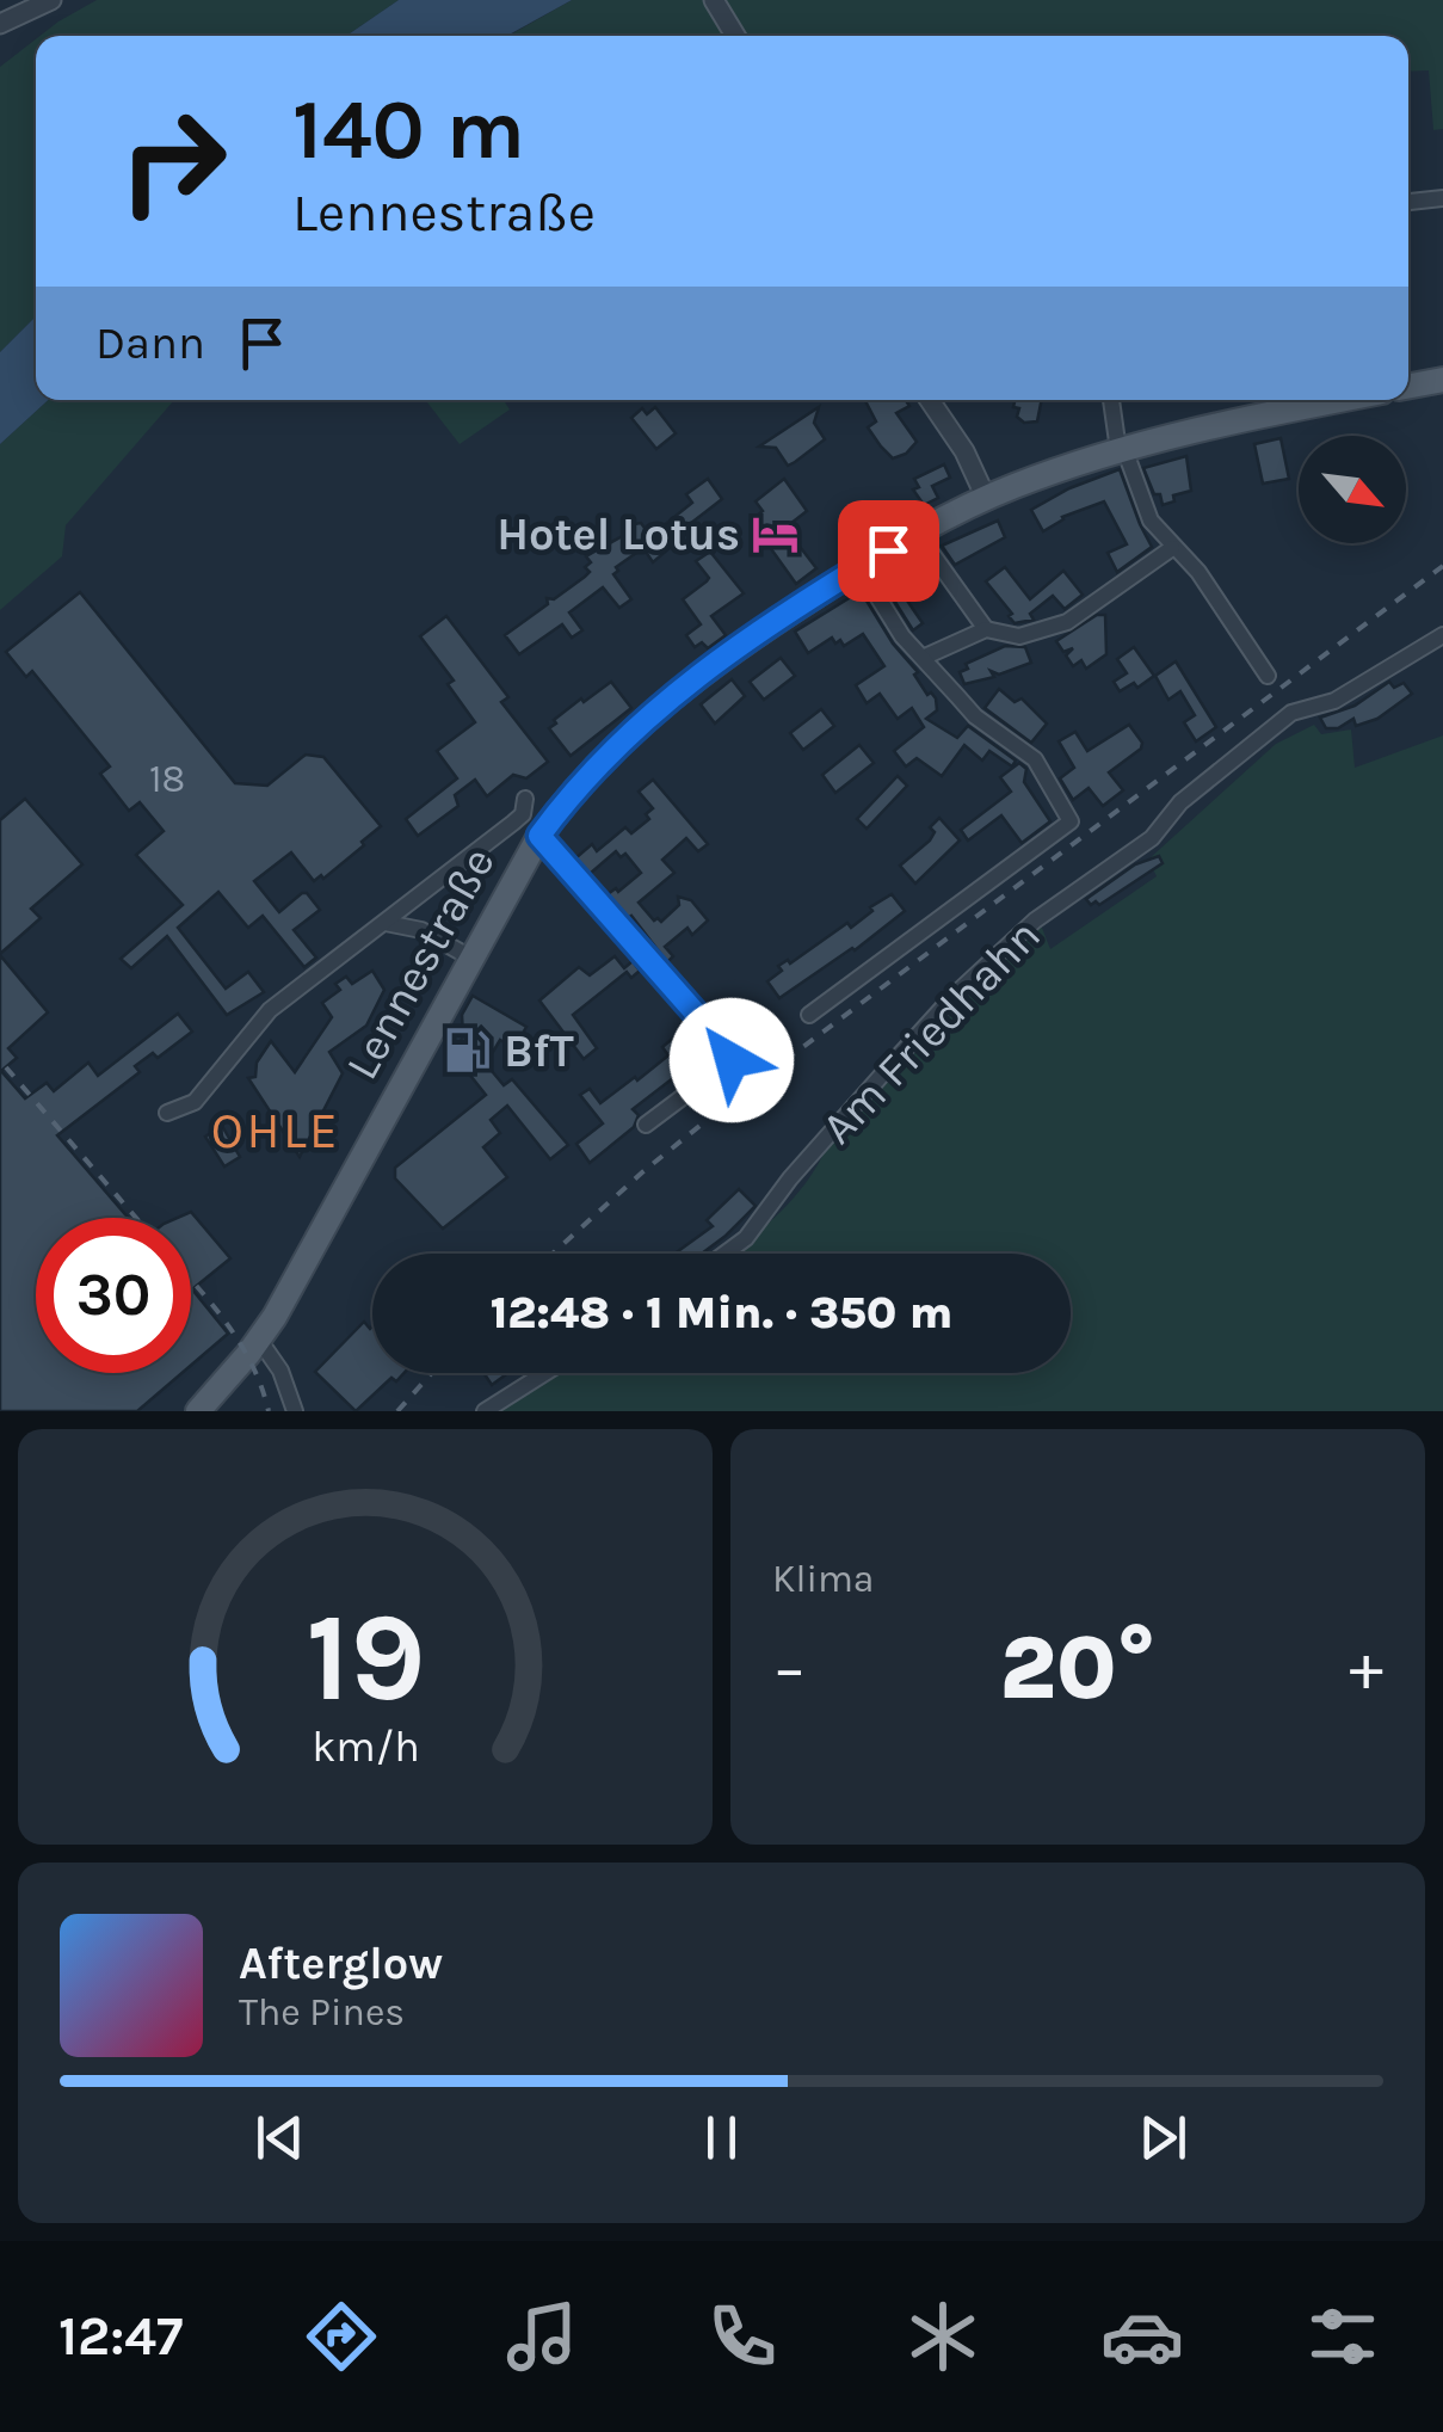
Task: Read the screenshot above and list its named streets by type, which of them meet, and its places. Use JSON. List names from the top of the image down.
{
  "streets": {
    "main road": ["Lennestraße"],
    "street": ["Am Friedhahn"]
  },
  "districts": ["OHLE"],
  "places": {
    "hotel": ["Hotel Lotus"],
    "fuel station": ["BfT"]
  },
  "house_numbers": ["18"],
  "north": "bottom right",
  "page": {
    "turn": ["140 m", "Lennestraße"],
    "then": "Dann",
    "limit": "30",
    "trip": "12:48 · 1 Min. · 350 m",
    "tile": "Klima",
    "heat": ["−", "20°", "+"],
    "song": ["Afterglow", "The Pines"],
    "tabs": "12:47",
    "gauge": ["19", "km/h"]
  }
}
